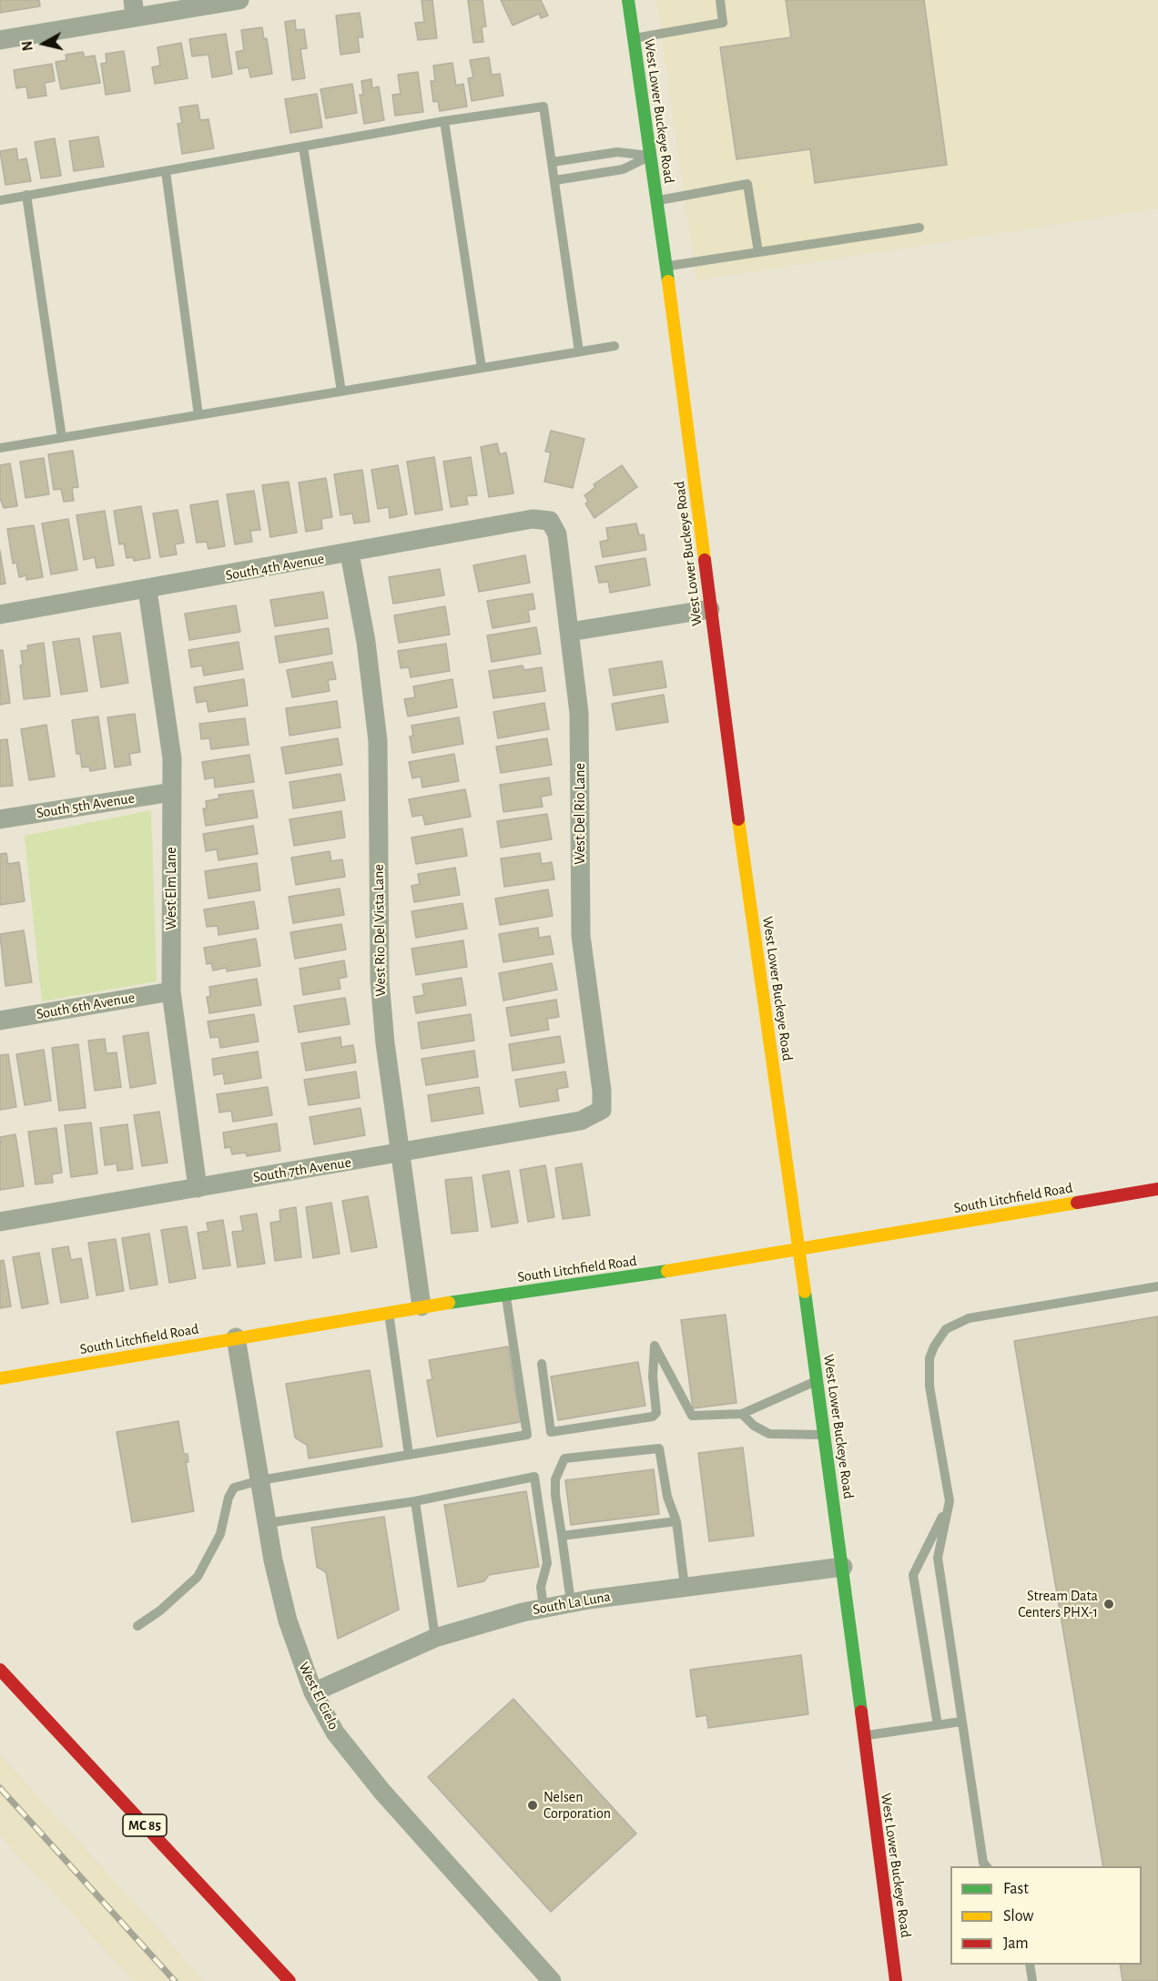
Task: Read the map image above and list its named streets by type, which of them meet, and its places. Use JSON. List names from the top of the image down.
{
  "streets": {
    "main road": ["West Lower Buckeye Road", "South Litchfield Road", "MC 85"],
    "street": [
      "South 4th Avenue",
      "South 5th Avenue",
      "West Del Rio Lane",
      "West Elm Lane",
      "West Rio Del Vista Lane",
      "South 6th Avenue",
      "South 7th Avenue",
      "South La Luna",
      "West El Cielo"
    ]
  },
  "crossings": [
    ["West Lower Buckeye Road", "South Litchfield Road"],
    ["West Lower Buckeye Road", "South La Luna"],
    ["South 4th Avenue", "West Del Rio Lane"],
    ["South 4th Avenue", "West Elm Lane"],
    ["South 4th Avenue", "West Rio Del Vista Lane"],
    ["South 5th Avenue", "West Elm Lane"],
    ["West Del Rio Lane", "South 7th Avenue"],
    ["West Elm Lane", "South 6th Avenue"],
    ["West Elm Lane", "South 7th Avenue"],
    ["West Rio Del Vista Lane", "South 7th Avenue"],
    ["West Rio Del Vista Lane", "South Litchfield Road"],
    ["South Litchfield Road", "West El Cielo"],
    ["South La Luna", "West El Cielo"]
  ],
  "places": ["Stream Data Centers PHX-1", "Nelsen Corporation"],
  "legend": ["Fast", "Slow", "Jam"],
  "north": "left"
}
